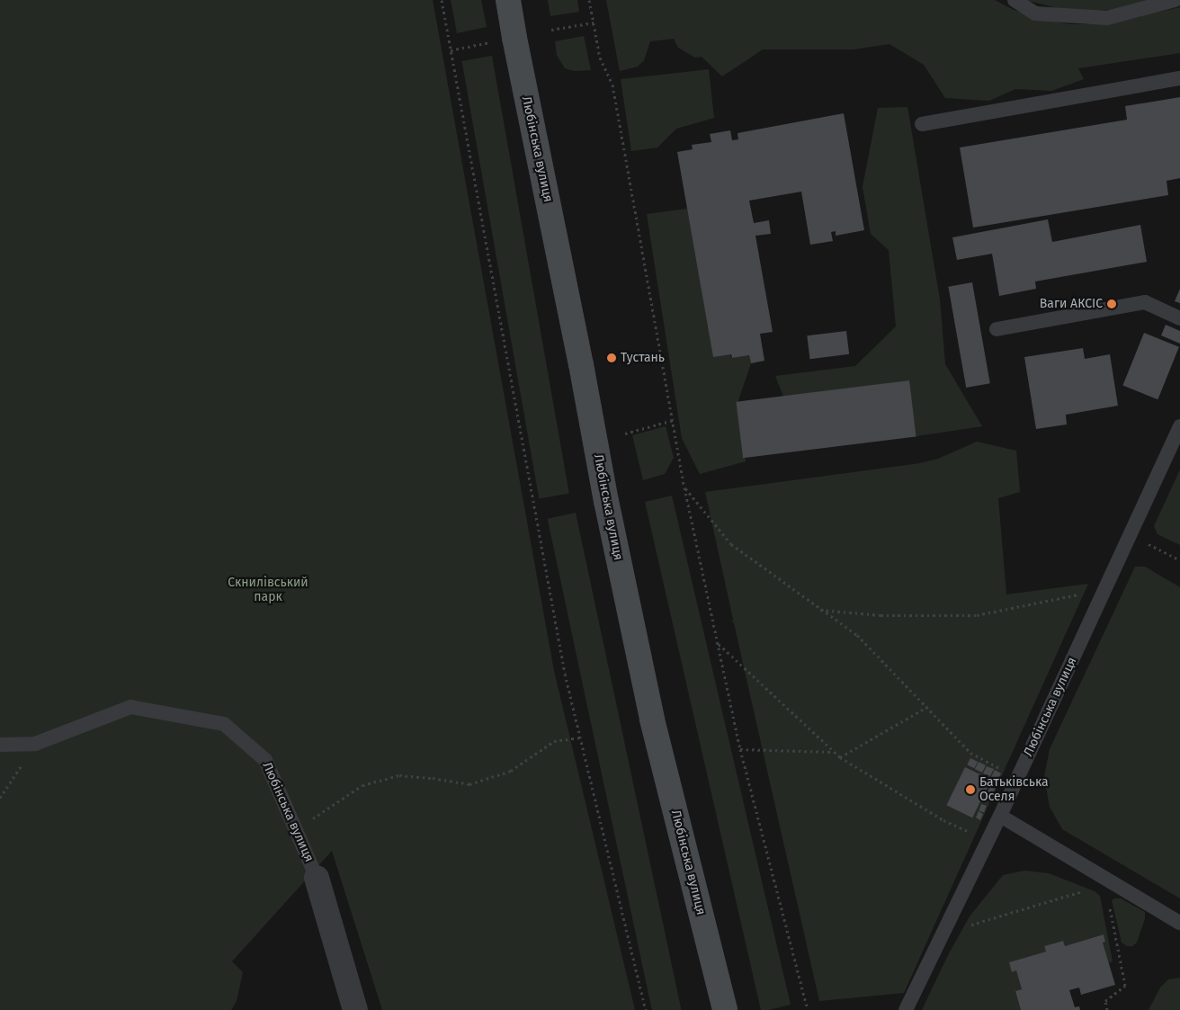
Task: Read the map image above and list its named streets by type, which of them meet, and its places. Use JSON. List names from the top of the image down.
{
  "streets": {
    "main road": ["Любінська вулиця"]
  },
  "parks": ["Скнилівський парк"],
  "places": ["Ваги АКСІС", "Тустань", "Батьківська Оселя"]
}
